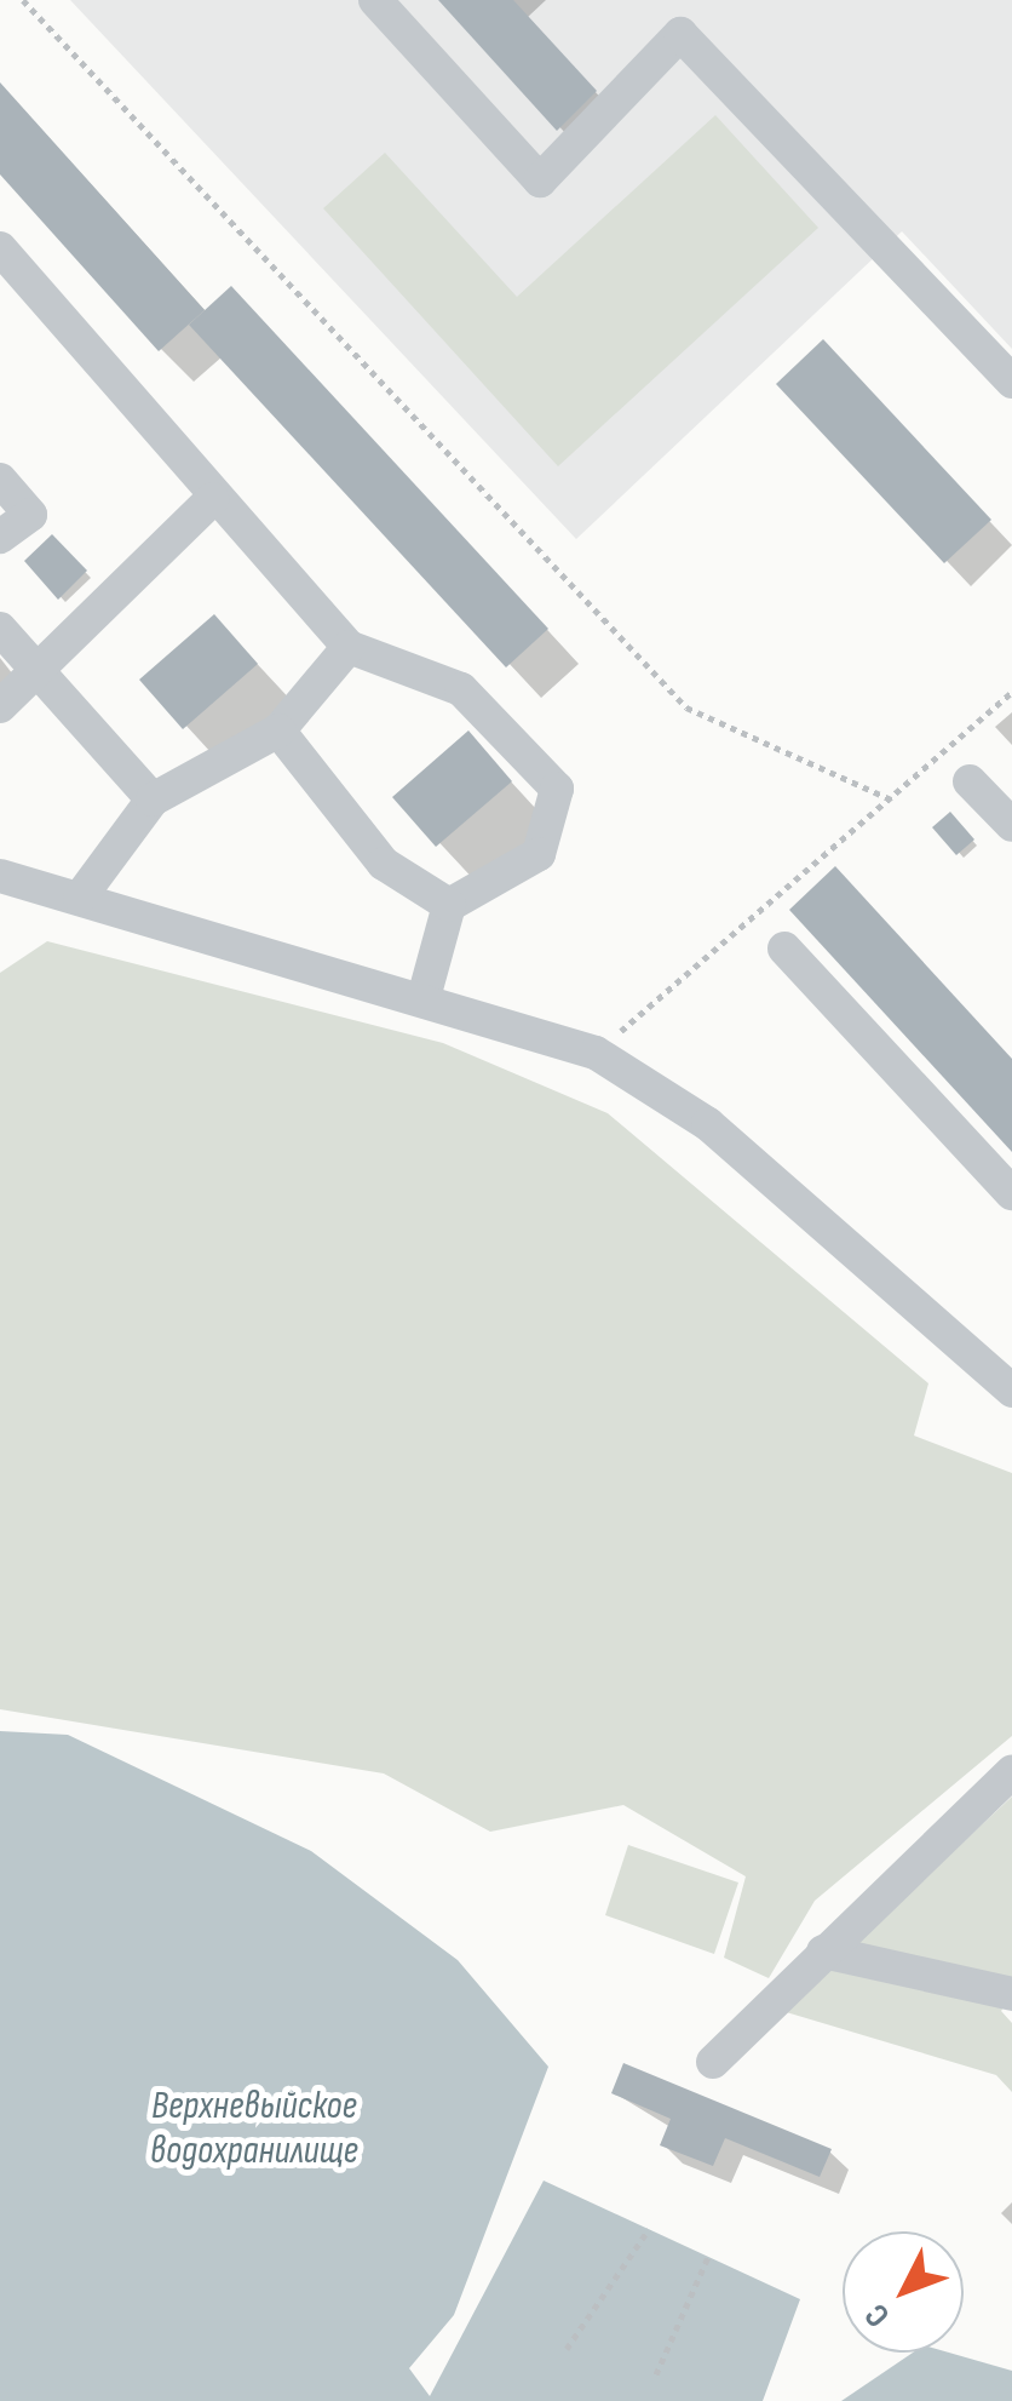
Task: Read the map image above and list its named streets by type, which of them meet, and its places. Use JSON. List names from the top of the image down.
{
  "water": ["Верхневыйское водохранилище"],
  "north": "bottom left"
}
